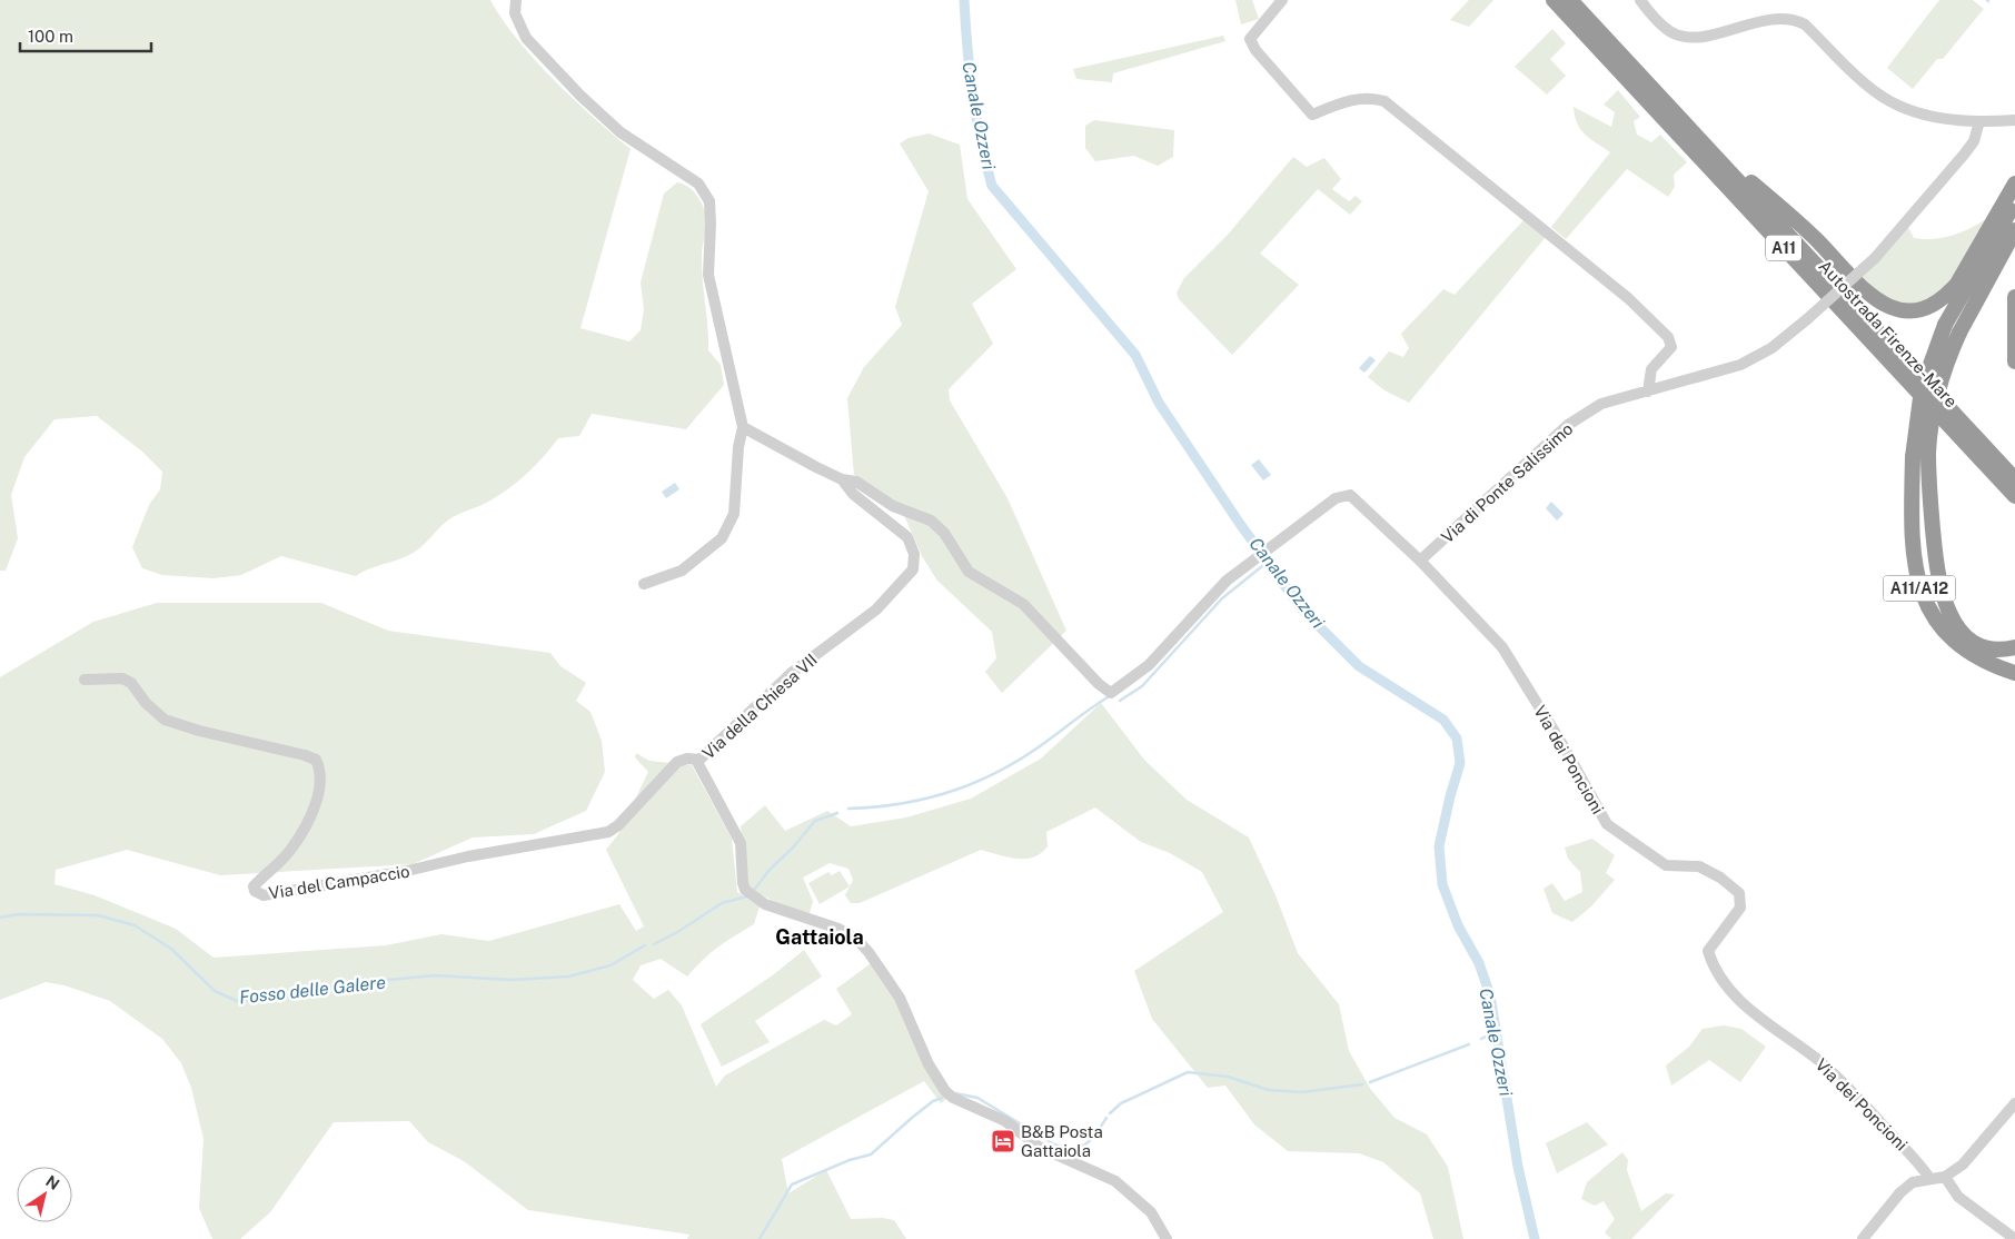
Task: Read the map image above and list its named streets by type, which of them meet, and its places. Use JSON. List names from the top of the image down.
{
  "streets": {
    "highway": ["A11", "Autostrada Firenze-Mare", "A11/A12"],
    "street": [
      "Via di Ponte Salissimo",
      "Via della Chiesa VII",
      "Via dei Poncioni",
      "Via del Campaccio"
    ]
  },
  "crossings": [
    ["Via di Ponte Salissimo", "Via dei Poncioni"],
    ["Via della Chiesa VII", "Via del Campaccio"]
  ],
  "districts": ["Gattaiola"],
  "water": ["Canale Ozzeri", "Fosso delle Galere"],
  "places": {
    "hotel": ["B&B Posta Gattaiola"]
  },
  "scale_bar": "100 m",
  "north": "top right"
}
